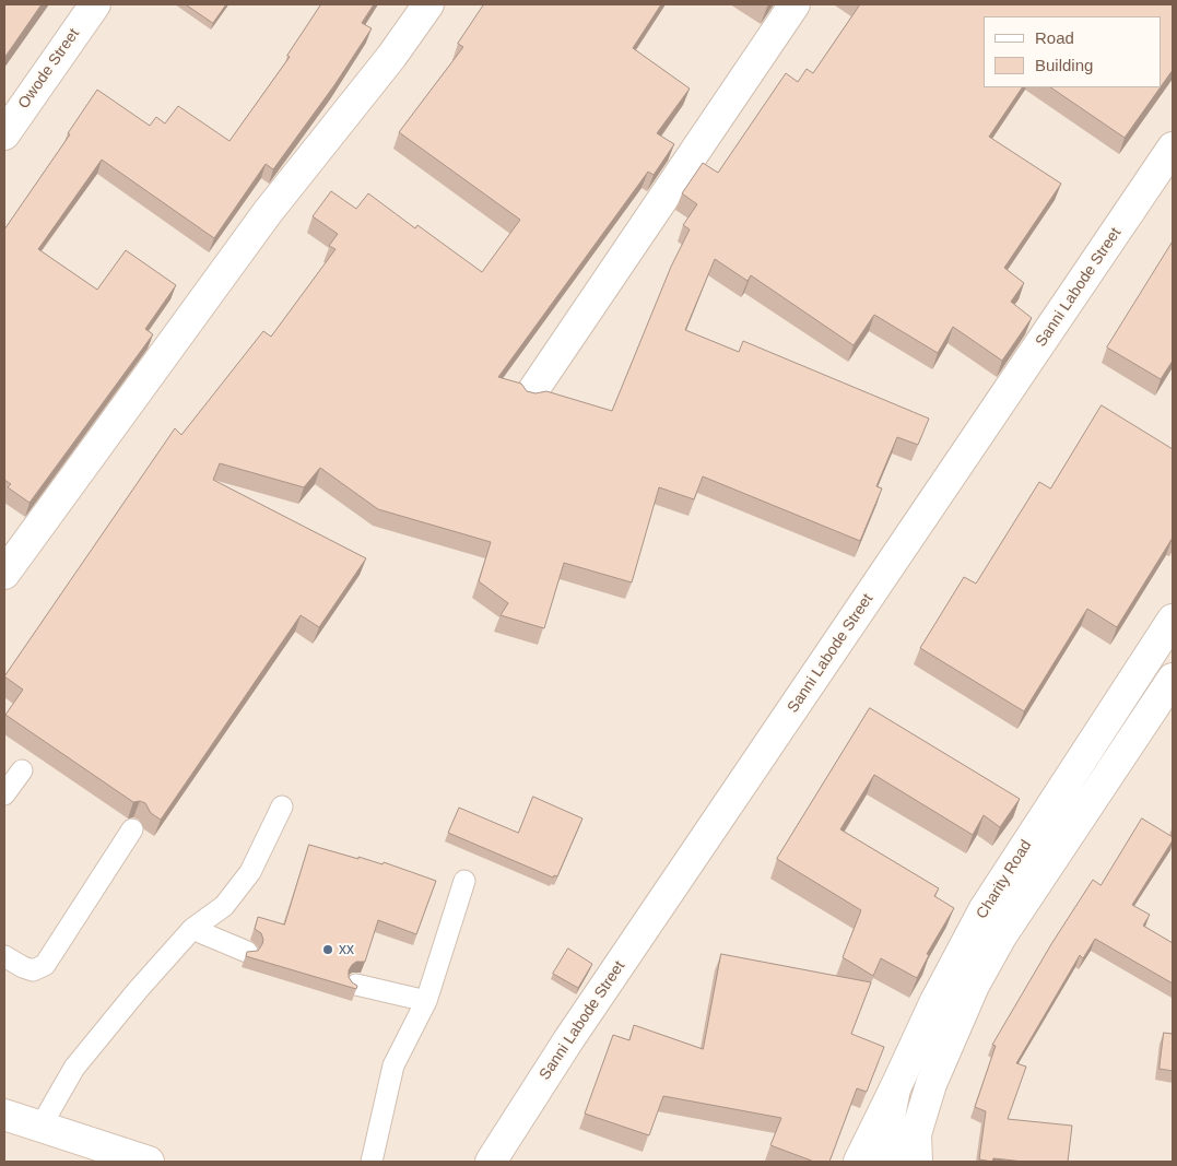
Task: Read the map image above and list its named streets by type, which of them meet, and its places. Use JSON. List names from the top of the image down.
{
  "streets": {
    "street": ["Owode Street", "Sanni Labode Street", "Charity Road"]
  },
  "places": ["xx"],
  "legend": ["Road", "Building"]
}
